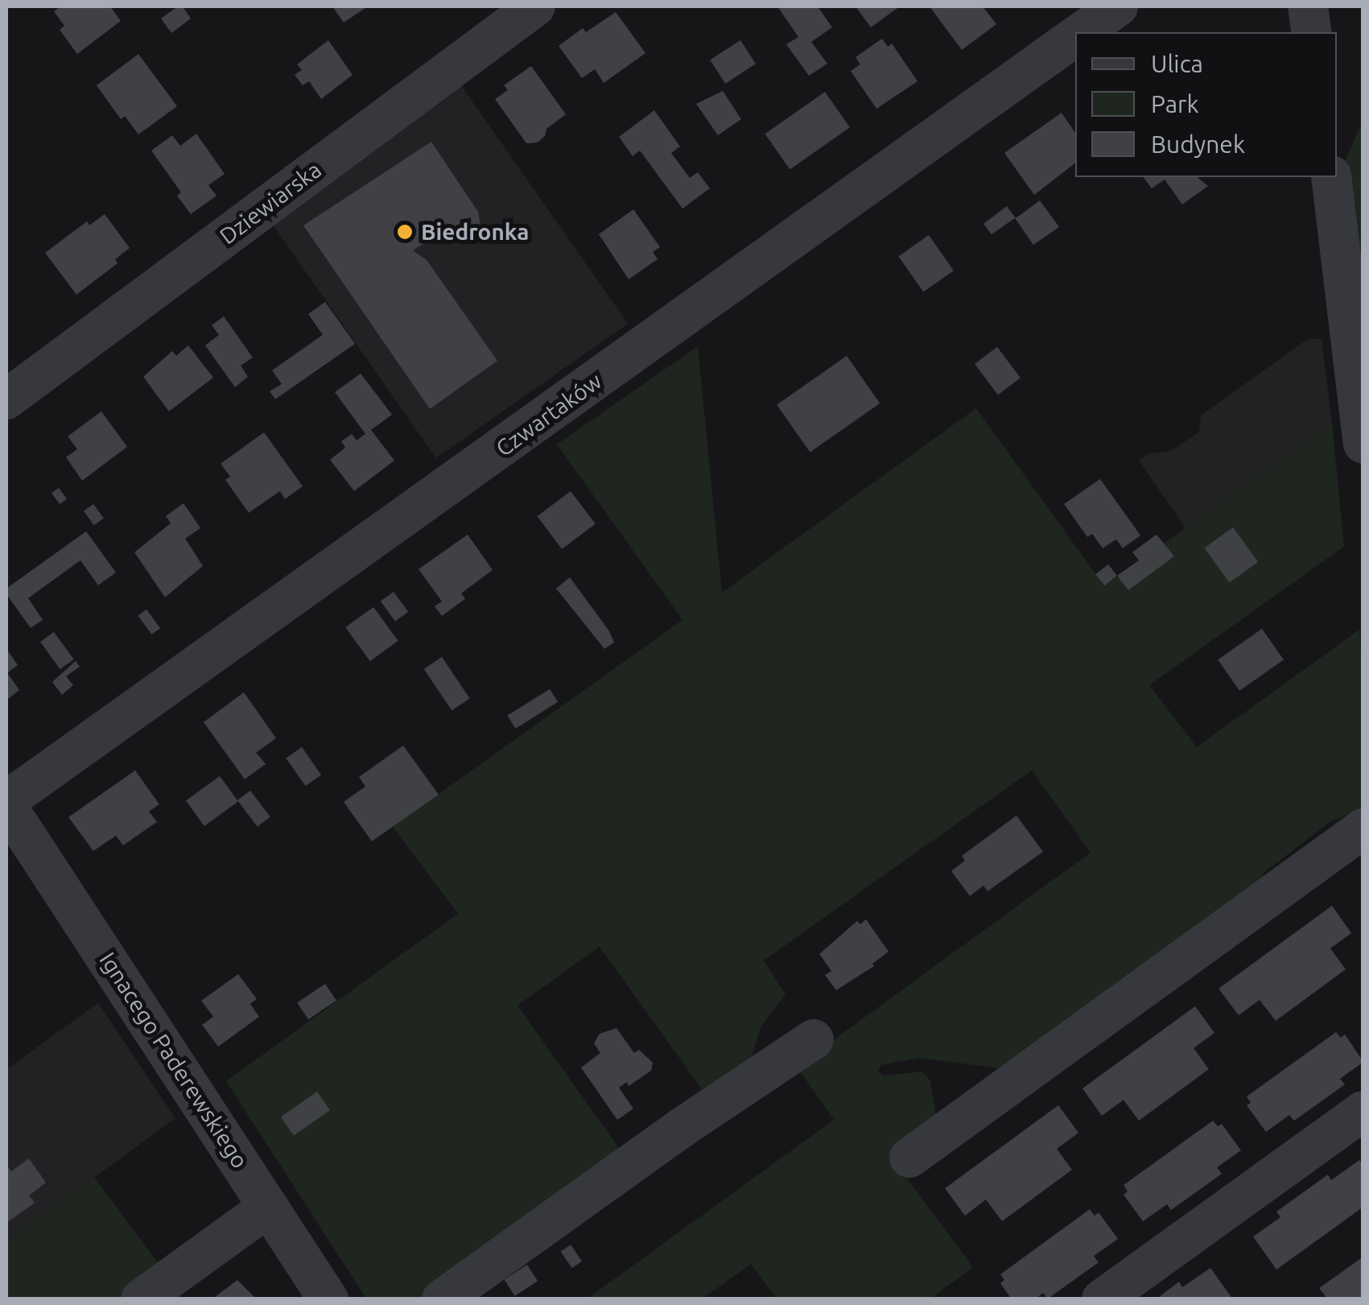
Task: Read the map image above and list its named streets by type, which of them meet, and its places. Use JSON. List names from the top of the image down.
{
  "streets": {
    "street": ["Dziewiarska", "Czwartaków", "Ignacego Paderewskiego"]
  },
  "crossings": [
    ["Czwartaków", "Ignacego Paderewskiego"]
  ],
  "places": ["Biedronka"],
  "legend": ["Ulica", "Park", "Budynek"]
}
